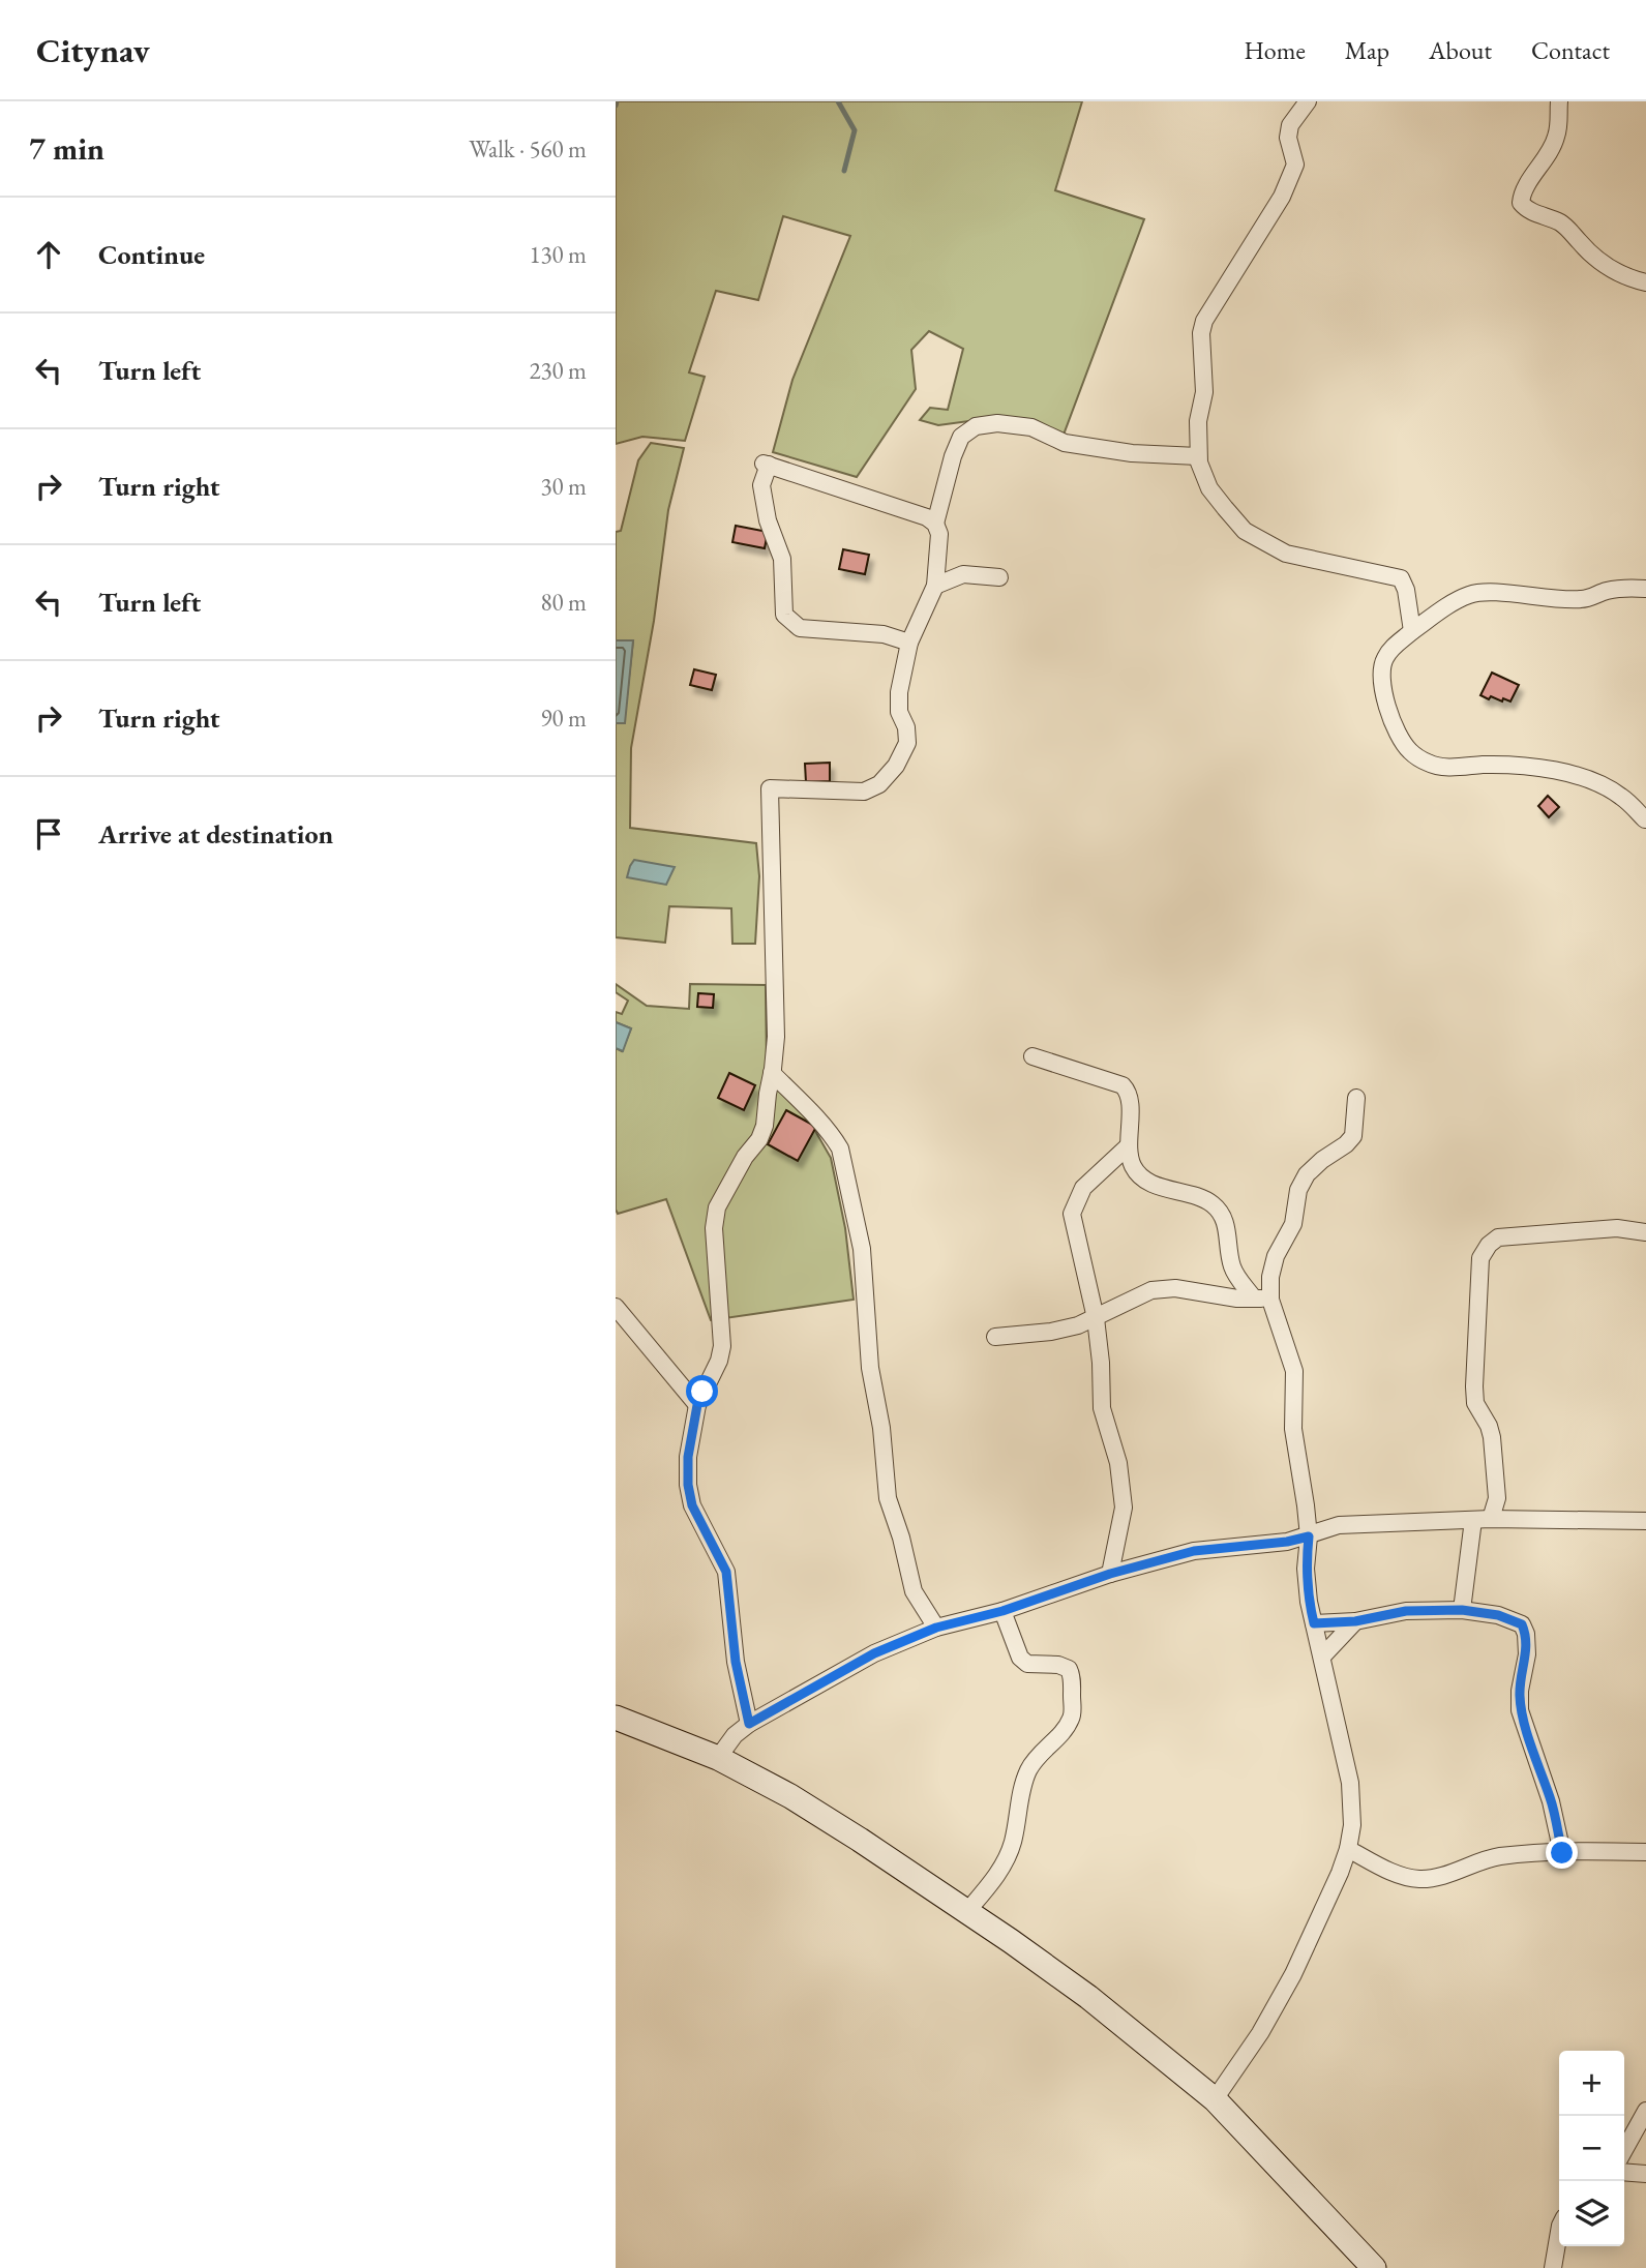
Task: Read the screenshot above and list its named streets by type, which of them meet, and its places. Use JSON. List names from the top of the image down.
{
  "page": {
    "header": "Citynav",
    "nav": [
      "Home",
      "Map",
      "About",
      "Contact"
    ],
    "heading": ["7 min", "Walk · 560 m"],
    "list": [
      ["Continue", "130 m"],
      ["Turn left", "230 m"],
      ["Turn right", "30 m"],
      ["Turn left", "80 m"],
      ["Turn right", "90 m"],
      "Arrive at destination"
    ],
    "map_buttons": ["+", "−"]
  }
}
